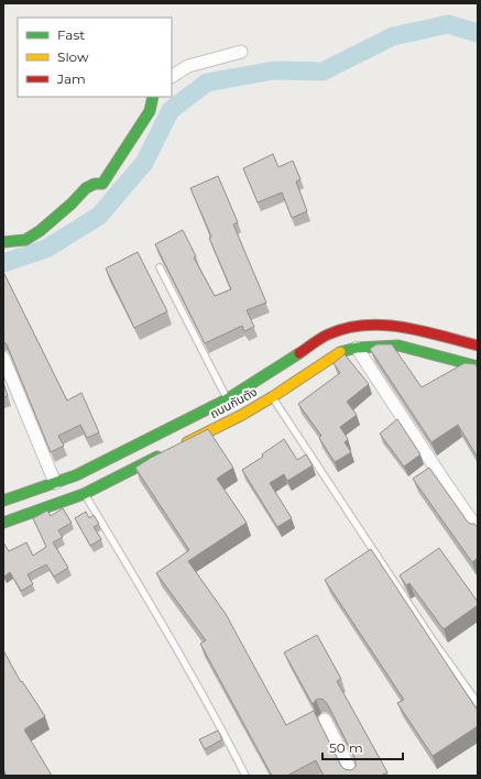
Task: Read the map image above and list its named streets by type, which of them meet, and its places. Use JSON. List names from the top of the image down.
{
  "streets": {
    "main road": ["ถนนกันตัง"]
  },
  "legend": ["Fast", "Slow", "Jam"],
  "scale_bar": "50 m"
}
